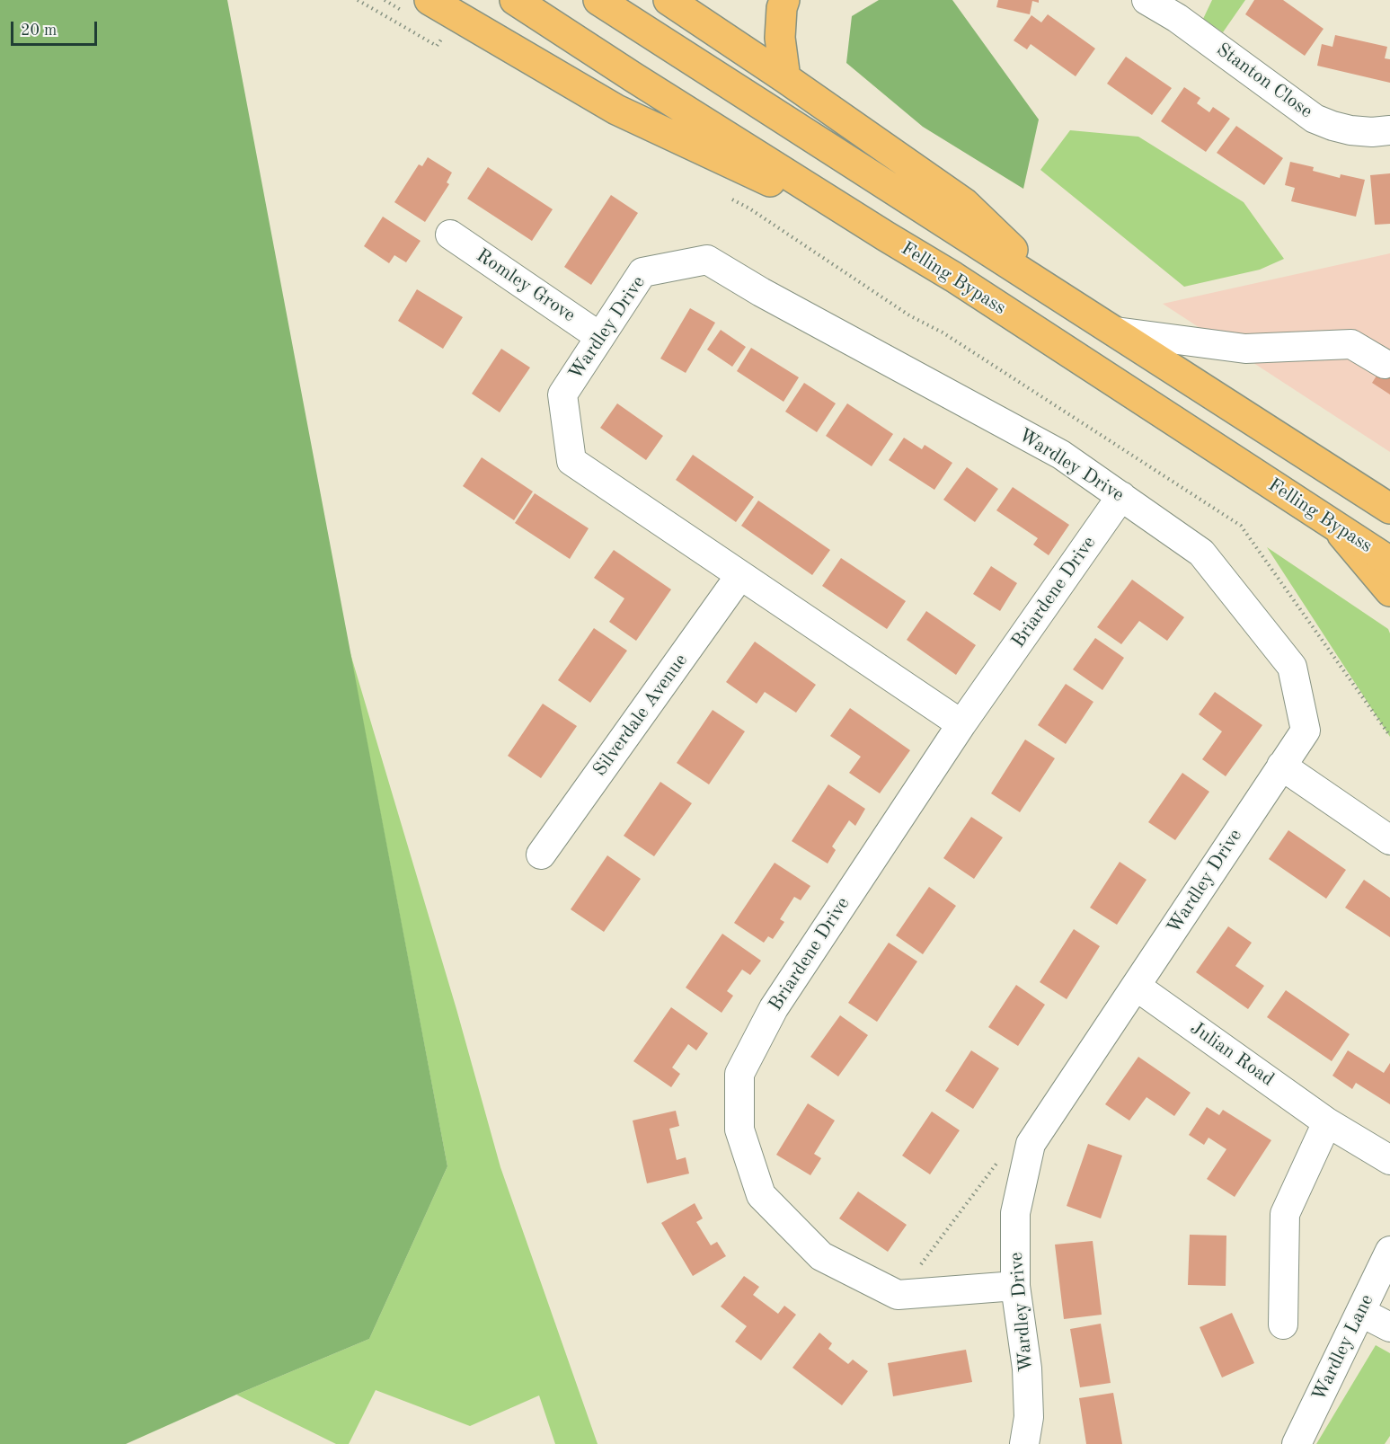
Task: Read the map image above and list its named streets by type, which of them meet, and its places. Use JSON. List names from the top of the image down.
{
  "streets": {
    "main road": ["Felling Bypass"],
    "street": [
      "Stanton Close",
      "Romley Grove",
      "Wardley Drive",
      "Briardene Drive",
      "Silverdale Avenue",
      "Julian Road",
      "Wardley Lane"
    ]
  },
  "crossings": [
    ["Romley Grove", "Wardley Drive"],
    ["Wardley Drive", "Briardene Drive"],
    ["Wardley Drive", "Silverdale Avenue"],
    ["Wardley Drive", "Julian Road"]
  ],
  "scale_bar": "20 m"
}
